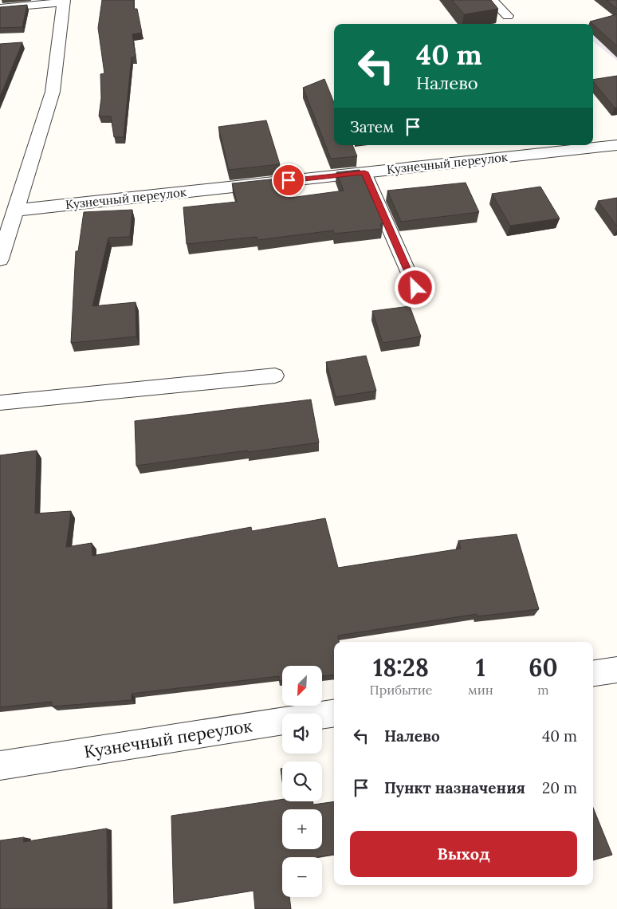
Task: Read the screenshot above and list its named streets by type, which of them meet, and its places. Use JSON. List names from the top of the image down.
{
  "streets": {
    "street": ["Кузнечный переулок"]
  },
  "north": "bottom left",
  "page": {
    "turn": ["40 m", "Налево"],
    "then": "Затем",
    "eta": [
      "18:28",
      "Прибытие",
      "1",
      "мин",
      "60",
      "m"
    ],
    "map_buttons": ["+", "−"],
    "list": [
      {
        "name": "Налево",
        "value": "40 m"
      },
      {
        "name": "Пункт назначения",
        "value": "20 m"
      }
    ],
    "buttons": "Выход"
  }
}
